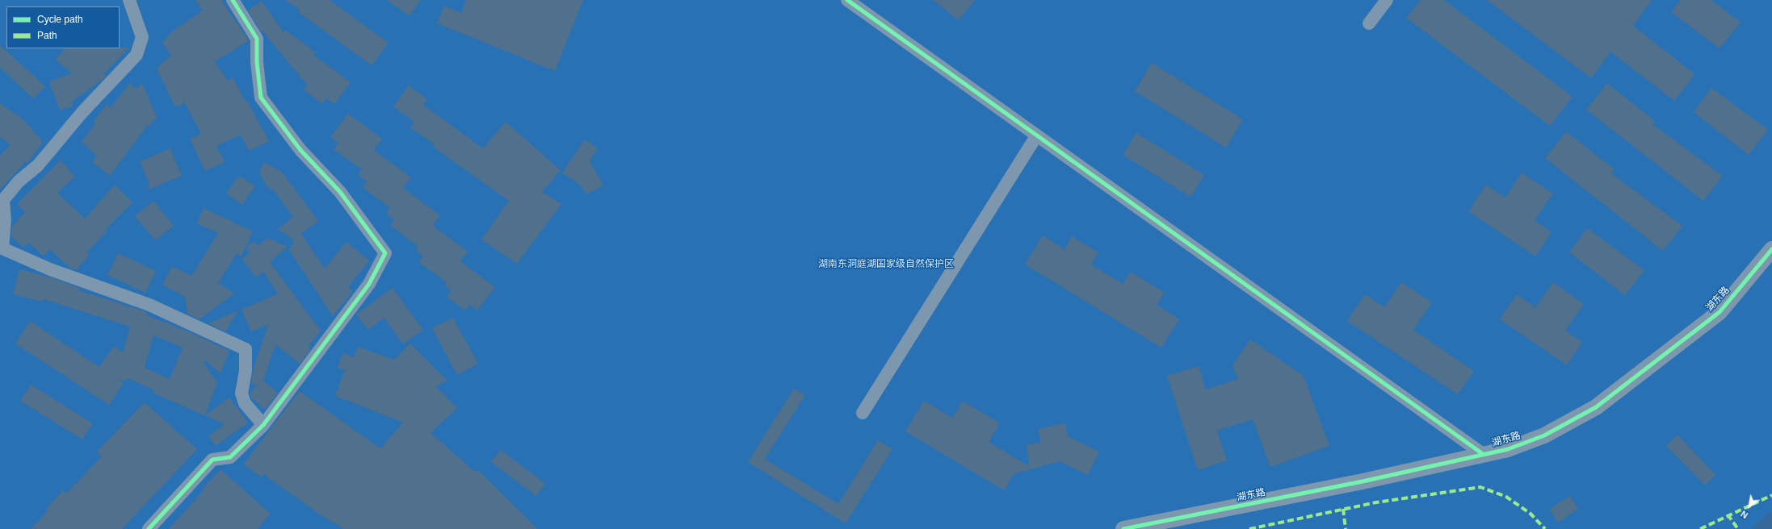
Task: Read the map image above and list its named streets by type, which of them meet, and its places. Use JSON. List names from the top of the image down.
{
  "streets": {
    "street": ["湖东路"]
  },
  "parks": ["湖南东洞庭湖国家级自然保护区"],
  "legend": ["Cycle path", "Path"],
  "north": "bottom left"
}
